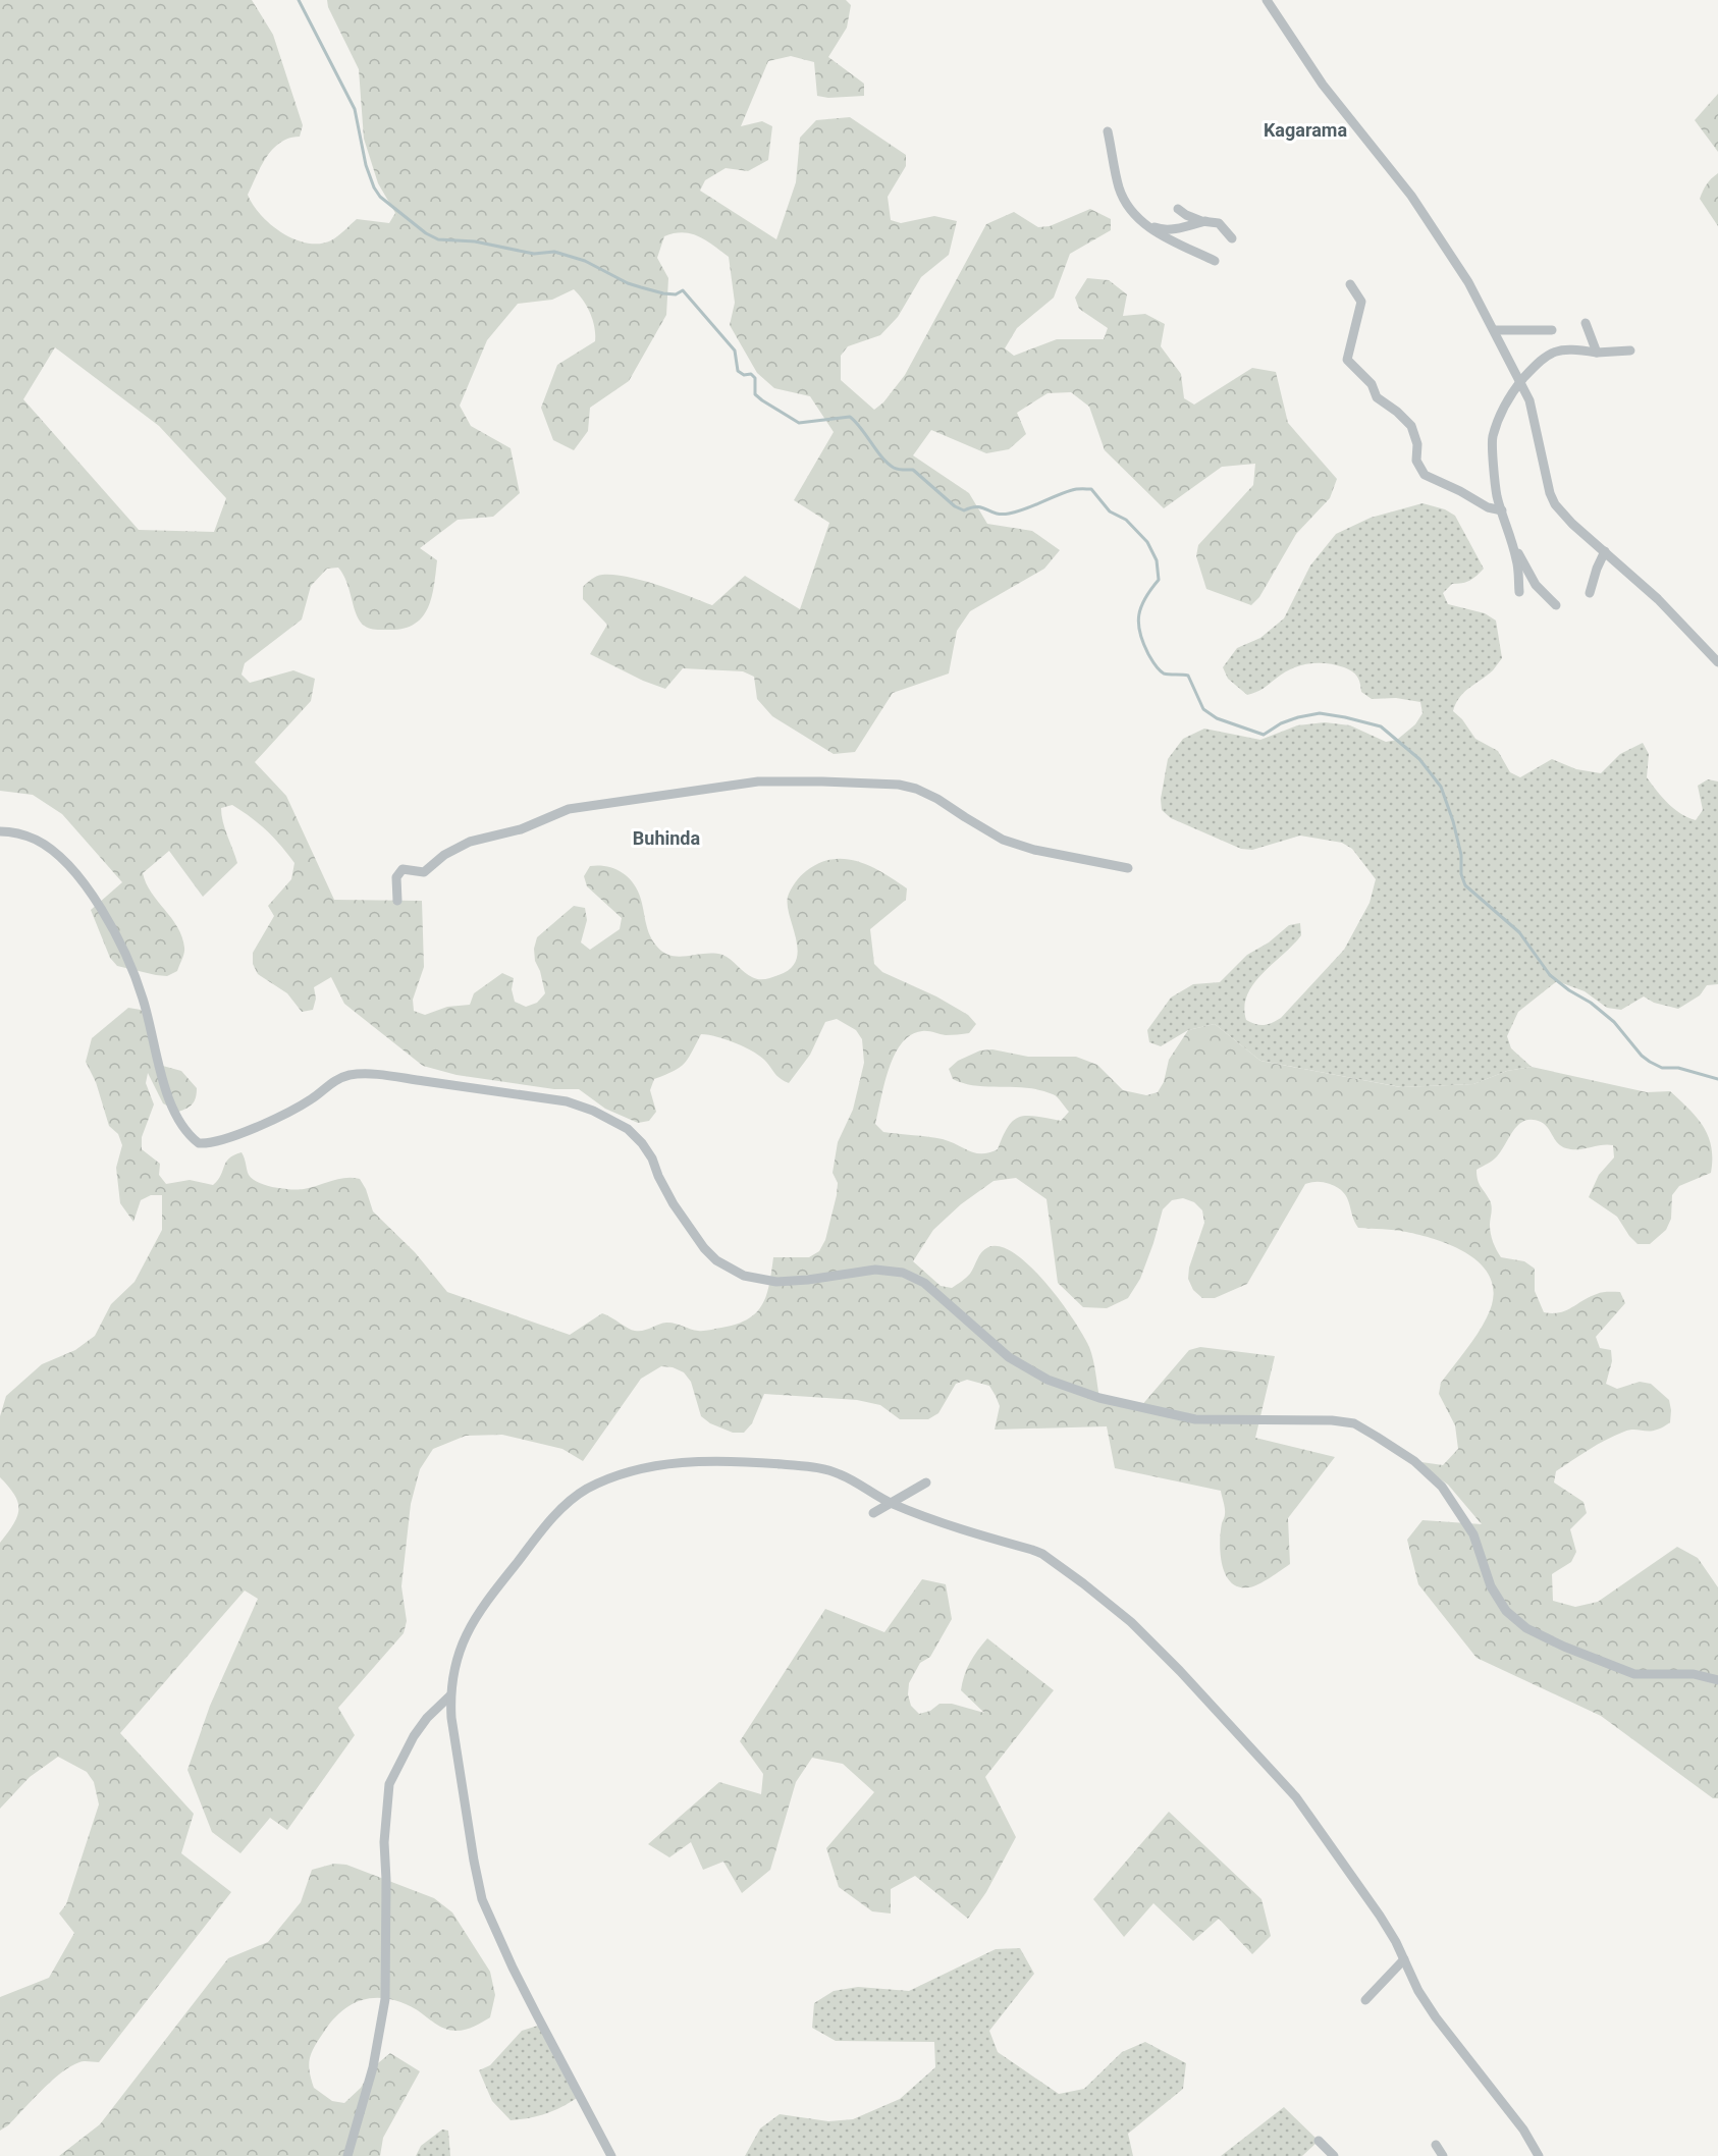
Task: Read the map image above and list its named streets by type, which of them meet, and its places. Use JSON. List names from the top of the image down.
{
  "districts": ["Kagarama", "Buhinda"]
}
